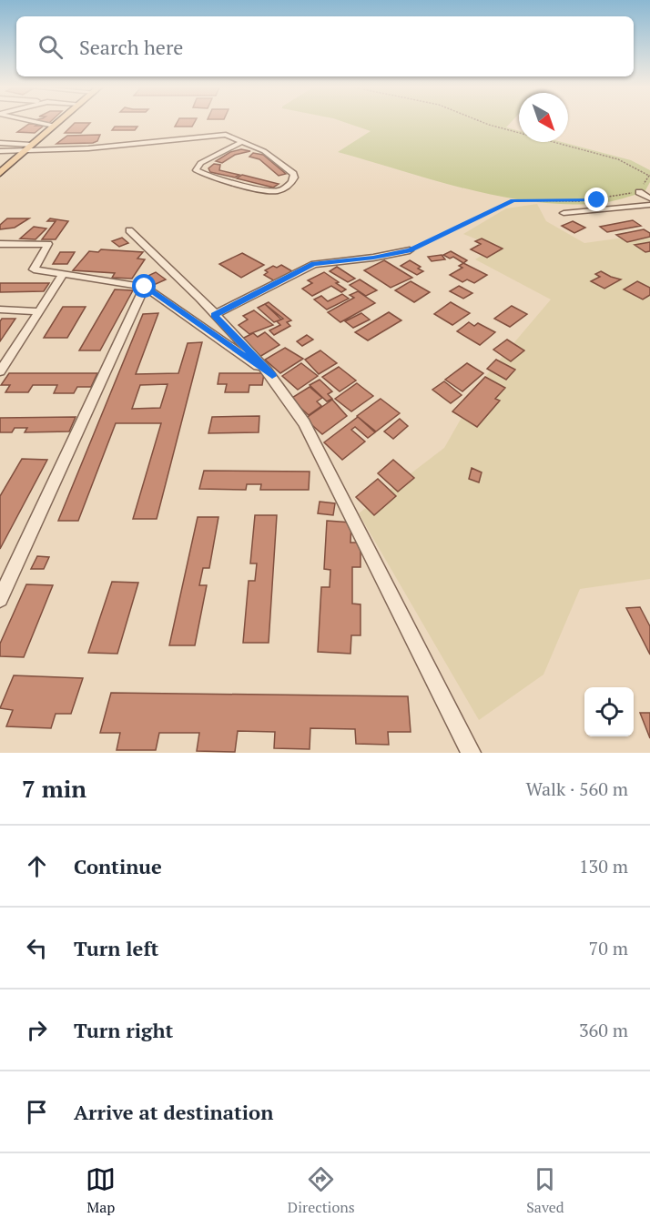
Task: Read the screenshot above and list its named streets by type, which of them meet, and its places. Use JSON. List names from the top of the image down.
{
  "north": "bottom right",
  "page": {
    "search": "Search here",
    "heading": ["7 min", "Walk · 560 m"],
    "list": [
      ["Continue", "130 m"],
      ["Turn left", "70 m"],
      ["Turn right", "360 m"],
      "Arrive at destination"
    ],
    "nav": ["Map", "Directions", "Saved"]
  }
}
